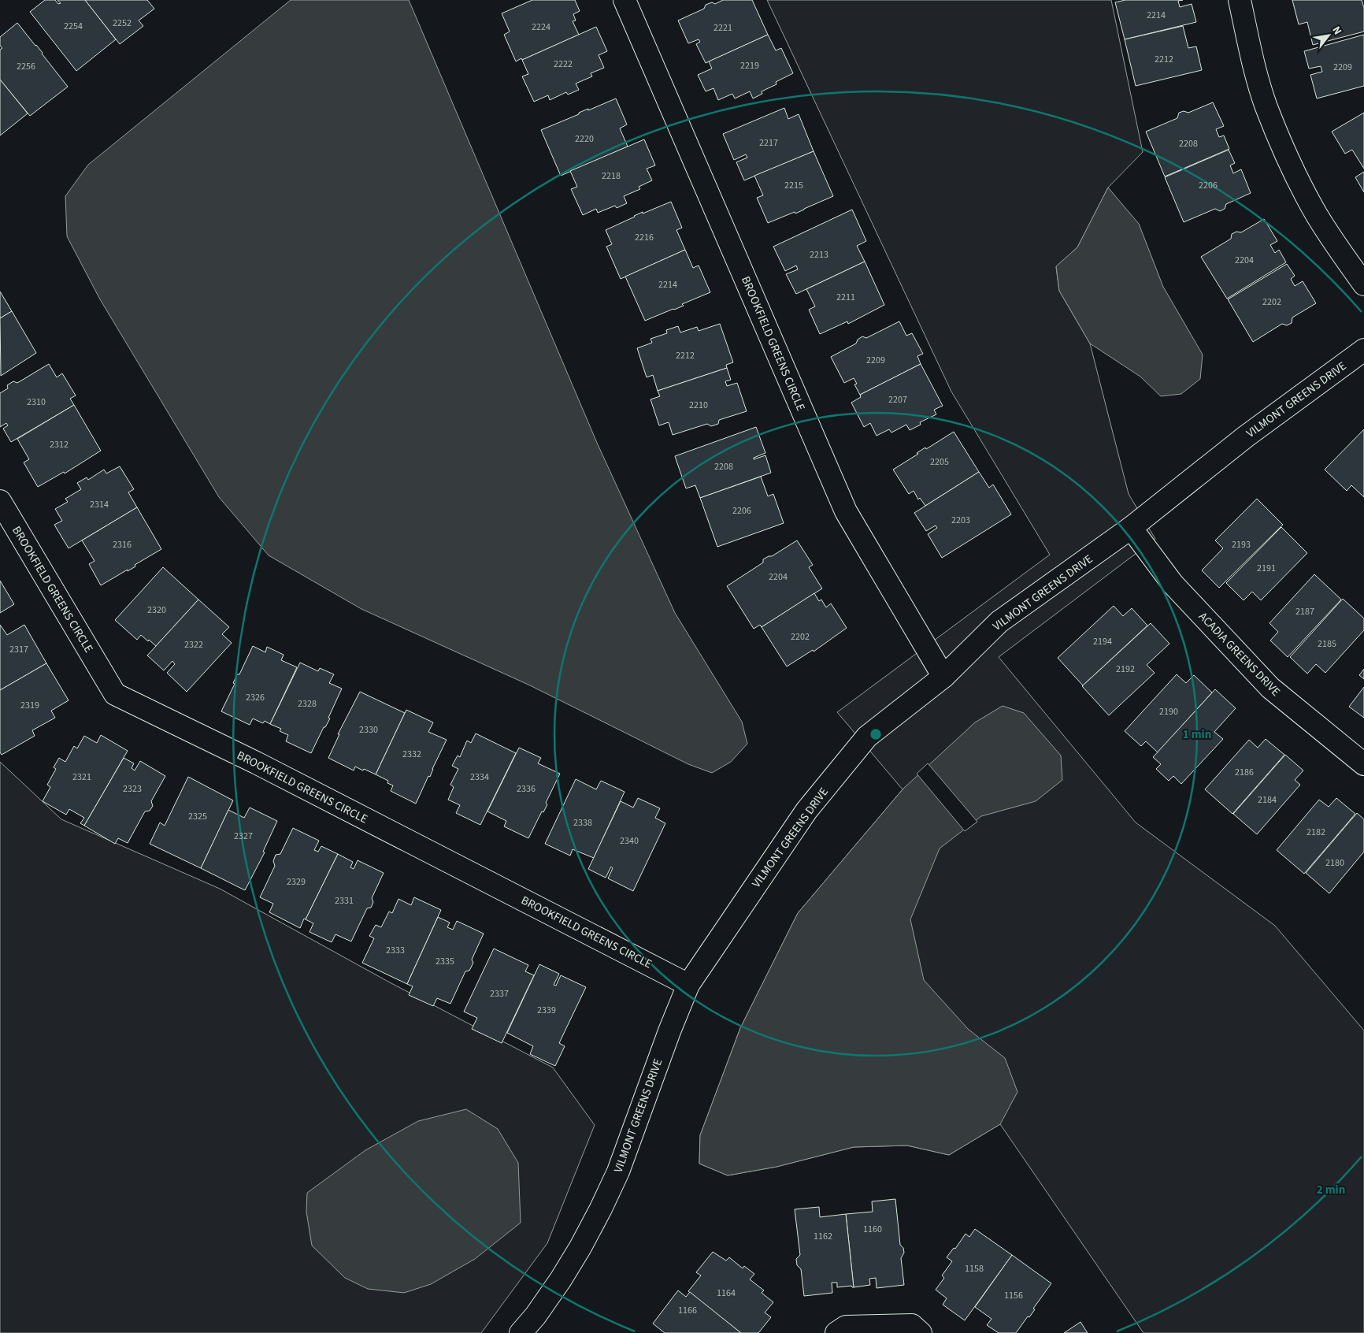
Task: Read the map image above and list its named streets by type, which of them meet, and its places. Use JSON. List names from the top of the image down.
{
  "streets": {
    "street": ["BROOKFIELD GREENS CIRCLE", "VILMONT GREENS DRIVE", "ACADIA GREENS DRIVE"]
  },
  "crossings": [
    ["BROOKFIELD GREENS CIRCLE", "VILMONT GREENS DRIVE"],
    ["VILMONT GREENS DRIVE", "ACADIA GREENS DRIVE"]
  ],
  "house_numbers": [
    "2214",
    "2252",
    "2254",
    "2224",
    "2221",
    "2212",
    "2222",
    "2219",
    "2256",
    "2209",
    "2220",
    "2217",
    "2208",
    "2218",
    "2215",
    "2206",
    "2216",
    "2213",
    "2204",
    "2214",
    "2211",
    "2202",
    "2212",
    "2209",
    "2207",
    "2310",
    "2210",
    "2312",
    "2205",
    "2208",
    "2314",
    "2206",
    "2203",
    "2316",
    "2193",
    "2191",
    "2204",
    "2320",
    "2187",
    "2202",
    "2194",
    "2185",
    "2322",
    "2317",
    "2192",
    "2326",
    "2328",
    "2319",
    "2190",
    "2330",
    "2332",
    "2186",
    "2321",
    "2334",
    "2323",
    "2336",
    "2184",
    "2325",
    "2338",
    "2182",
    "2327",
    "2340",
    "2180",
    "2329",
    "2331",
    "2333",
    "2335",
    "2337",
    "2339",
    "1160",
    "1162",
    "1158",
    "1164",
    "1156",
    "1166"
  ],
  "north": "top right",
  "rings": ["1 min", "2 min"]
}
